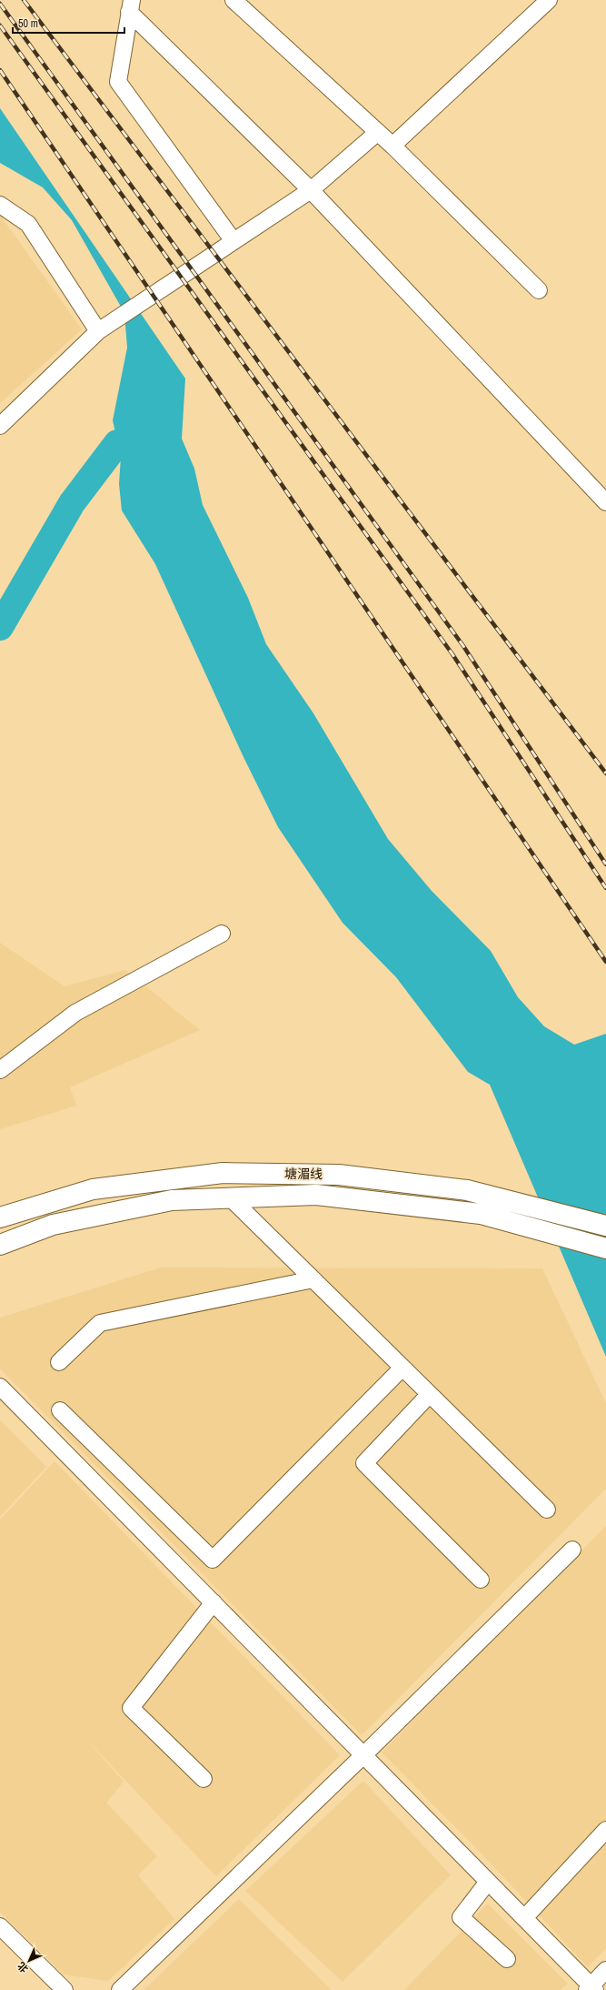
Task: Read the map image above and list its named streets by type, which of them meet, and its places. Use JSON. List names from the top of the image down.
{
  "streets": {
    "main road": ["塘湄线"]
  },
  "scale_bar": "50 m",
  "north": "bottom left"
}
